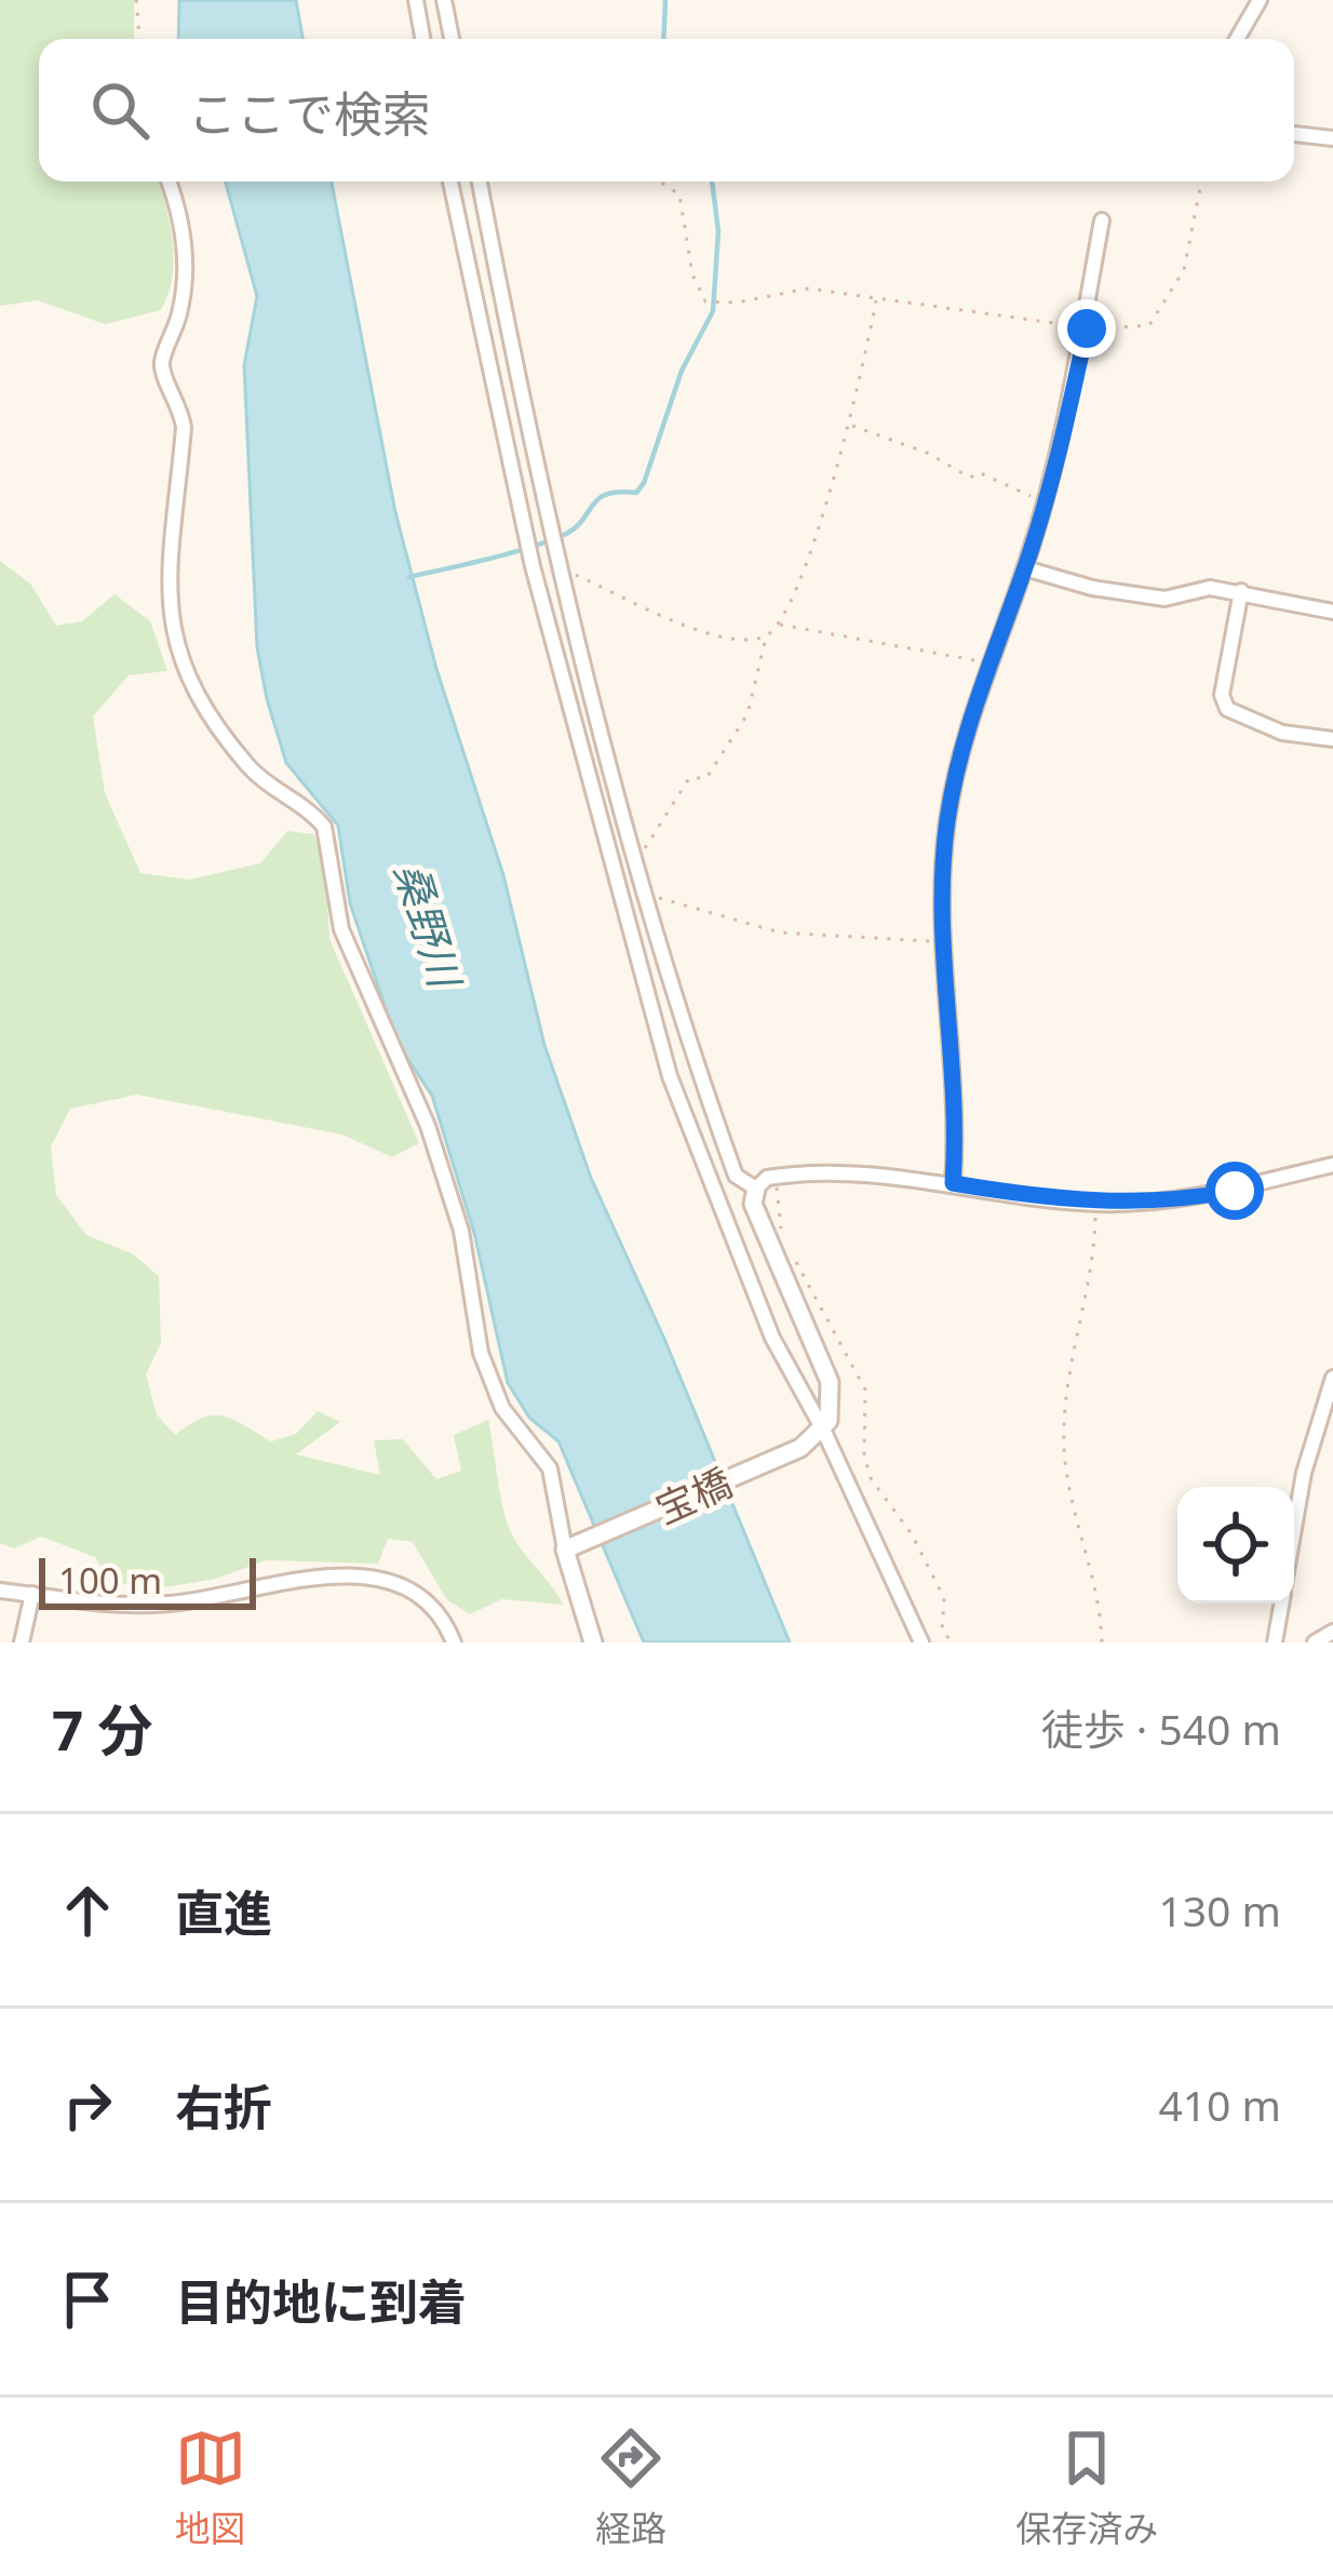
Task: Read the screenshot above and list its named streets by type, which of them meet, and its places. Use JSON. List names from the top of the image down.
{
  "streets": {
    "street": ["宝橋"]
  },
  "water": ["桑野川"],
  "scale_bar": "100 m",
  "page": {
    "search": "ここで検索",
    "scale": "100 m",
    "heading": ["7 分", "徒歩 · 540 m"],
    "list": [
      ["直進", "130 m"],
      ["右折", "410 m"],
      "目的地に到着"
    ],
    "nav": ["地図", "経路", "保存済み"]
  }
}
